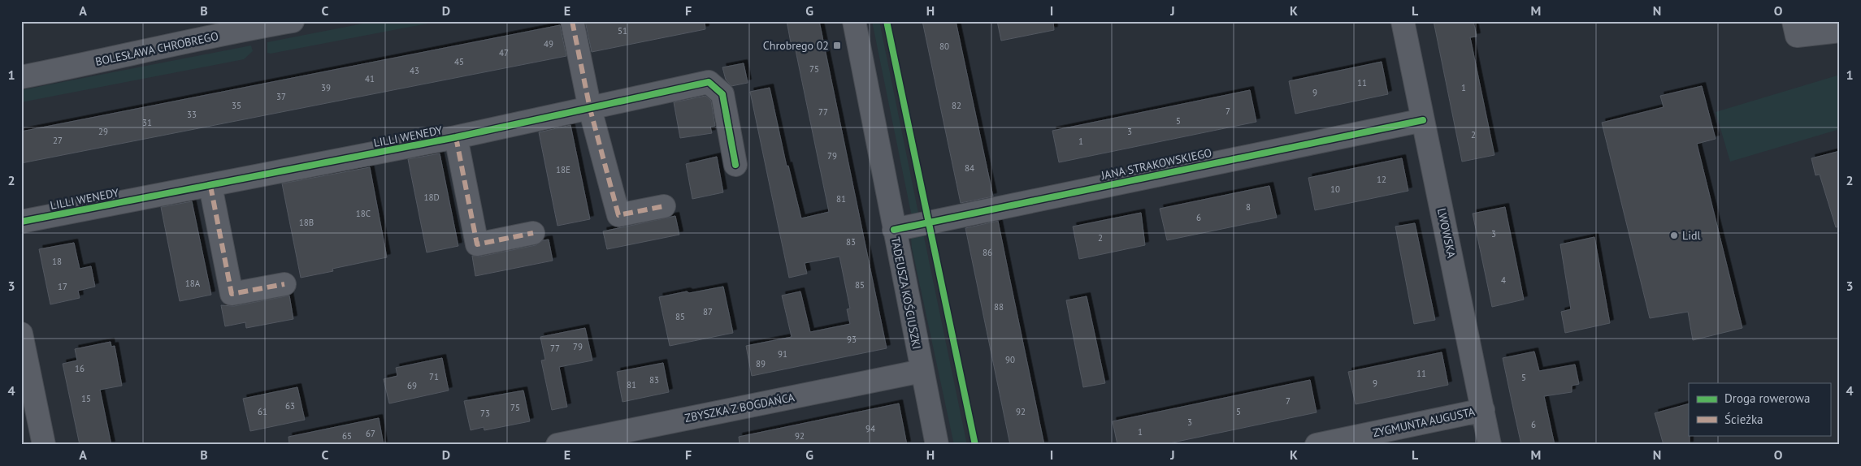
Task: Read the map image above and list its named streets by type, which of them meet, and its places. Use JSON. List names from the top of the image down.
{
  "streets": {
    "street": [
      "BOLESŁAWA CHROBREGO",
      "LILLI WENEDY",
      "JANA STRAKOWSKIEGO",
      "LWOWSKA",
      "TADEUSZA KOŚCIUSZKI",
      "ZBYSZKA Z BOGDAŃCA",
      "ZYGMUNTA AUGUSTA"
    ]
  },
  "crossings": [
    ["JANA STRAKOWSKIEGO", "LWOWSKA"],
    ["JANA STRAKOWSKIEGO", "TADEUSZA KOŚCIUSZKI"],
    ["LWOWSKA", "ZYGMUNTA AUGUSTA"],
    ["TADEUSZA KOŚCIUSZKI", "ZBYSZKA Z BOGDAŃCA"]
  ],
  "places": {
    "transit": ["Chrobrego 02"],
    "other": ["Lidl"]
  },
  "house_numbers": [
    "51",
    "49",
    "80",
    "47",
    "45",
    "75",
    "43",
    "41",
    "11",
    "39",
    "1",
    "9",
    "37",
    "35",
    "82",
    "7",
    "77",
    "33",
    "5",
    "31",
    "29",
    "3",
    "2",
    "27",
    "1",
    "79",
    "84",
    "18E",
    "12",
    "10",
    "18D",
    "81",
    "8",
    "18C",
    "6",
    "18B",
    "3",
    "2",
    "83",
    "86",
    "18",
    "4",
    "18A",
    "85",
    "17",
    "88",
    "87",
    "85",
    "93",
    "79",
    "77",
    "91",
    "90",
    "89",
    "16",
    "11",
    "71",
    "5",
    "83",
    "9",
    "81",
    "69",
    "15",
    "7",
    "63",
    "75",
    "61",
    "92",
    "5",
    "73",
    "3",
    "6",
    "94",
    "1",
    "67",
    "65",
    "92"
  ],
  "legend": ["Droga rowerowa", "Ścieżka"],
  "grid": {
    "columns": [
      "A",
      "B",
      "C",
      "D",
      "E",
      "F",
      "G",
      "H",
      "I",
      "J",
      "K",
      "L",
      "M",
      "N",
      "O"
    ],
    "rows": [
      "1",
      "2",
      "3",
      "4"
    ]
  }
}
